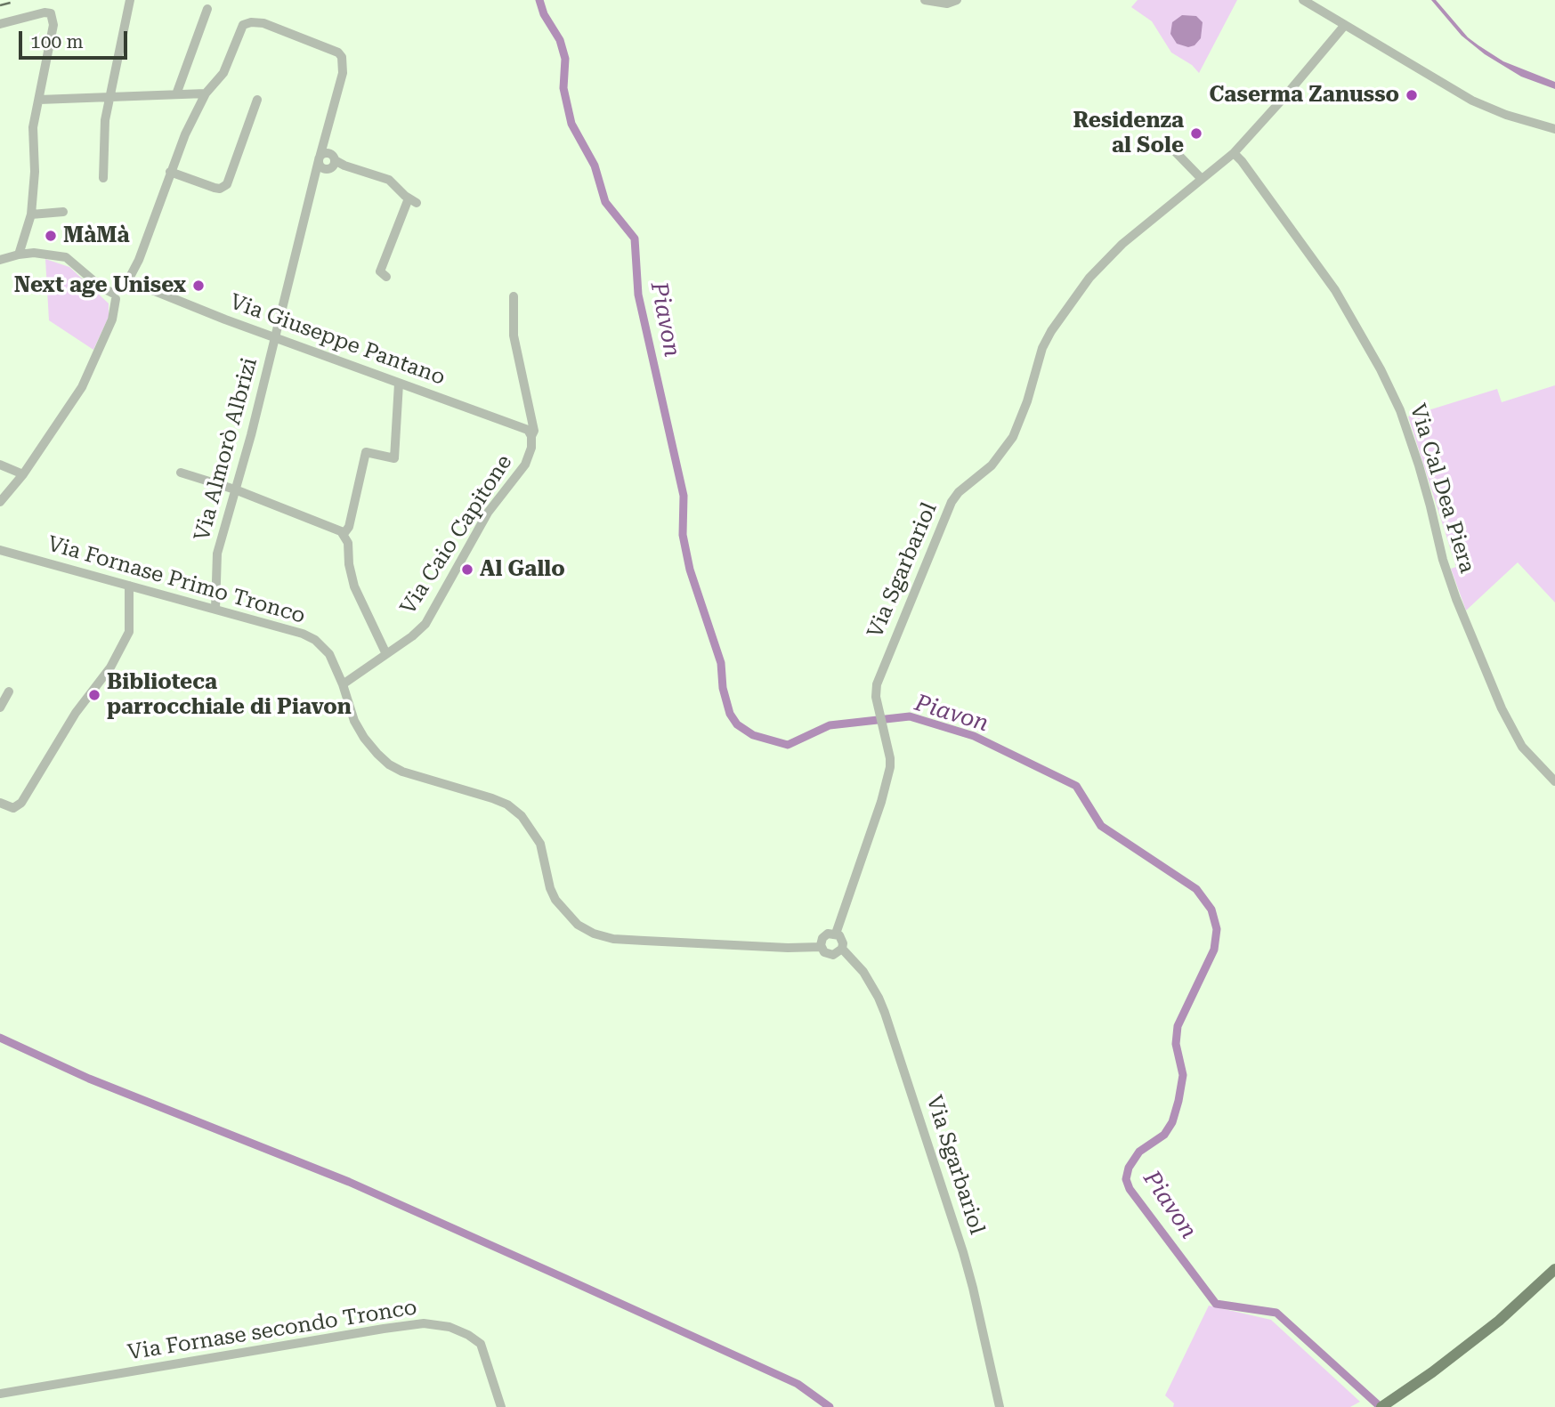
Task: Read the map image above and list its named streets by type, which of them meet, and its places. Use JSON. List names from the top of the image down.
{
  "streets": {
    "street": [
      "Via Giuseppe Pantano",
      "Via Almorò Albrizi",
      "Via Cal Dea Piera",
      "Via Caio Capitone",
      "Via Sgarbariol",
      "Via Fornase Primo Tronco",
      "Via Fornase secondo Tronco"
    ]
  },
  "crossings": [
    ["Via Giuseppe Pantano", "Via Almorò Albrizi"],
    ["Via Giuseppe Pantano", "Via Caio Capitone"],
    ["Via Almorò Albrizi", "Via Fornase Primo Tronco"],
    ["Via Cal Dea Piera", "Via Sgarbariol"],
    ["Via Caio Capitone", "Via Fornase Primo Tronco"],
    ["Via Sgarbariol", "Via Fornase Primo Tronco"]
  ],
  "water": ["Piavon"],
  "places": [
    "Caserma Zanusso",
    "Residenza al Sole",
    "MàMà",
    "Next age Unisex",
    "Al Gallo",
    "Biblioteca parrocchiale di Piavon"
  ],
  "scale_bar": "100 m"
}
